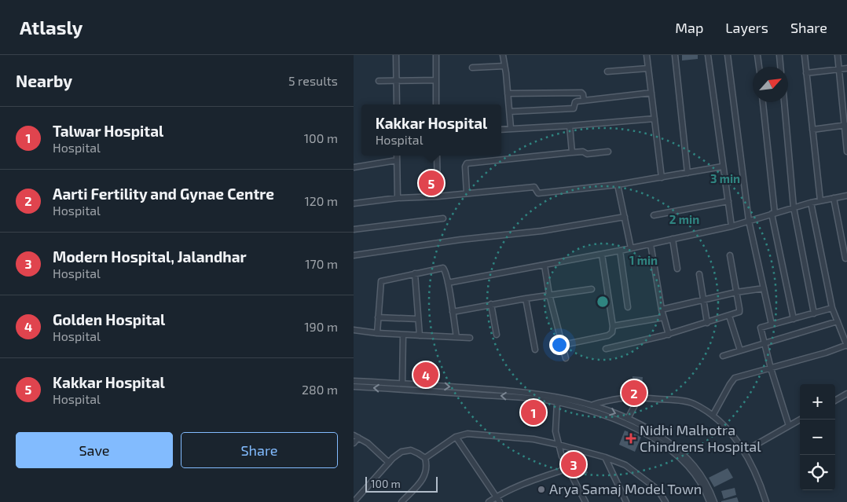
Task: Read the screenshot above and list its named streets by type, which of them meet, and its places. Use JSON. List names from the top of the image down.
{
  "places": {
    "health": ["Nidhi Malhotra Chindrens Hospital"],
    "other": ["Arya Samaj Model Town"]
  },
  "scale_bar": "100 m",
  "north": "top right",
  "page": {
    "header": "Atlasly",
    "nav": ["Map", "Layers", "Share"],
    "heading": ["Nearby", "5 results"],
    "popup": ["Kakkar Hospital", "Hospital"],
    "list": [
      {
        "mark": "1",
        "name": "Talwar Hospital",
        "note": "Hospital",
        "value": "100 m"
      },
      {
        "mark": "2",
        "name": "Aarti Fertility and Gynae Centre",
        "note": "Hospital",
        "value": "120 m"
      },
      {
        "mark": "3",
        "name": "Modern Hospital, Jalandhar",
        "note": "Hospital",
        "value": "170 m"
      },
      {
        "mark": "4",
        "name": "Golden Hospital",
        "note": "Hospital",
        "value": "190 m"
      },
      {
        "mark": "5",
        "name": "Kakkar Hospital",
        "note": "Hospital",
        "value": "280 m"
      }
    ],
    "pins": [
      "5",
      "4",
      "2",
      "1",
      "3"
    ],
    "map_buttons": ["+", "−"],
    "buttons": ["Save", "Share"],
    "scale": "100 m"
  },
  "rings": ["3 min", "2 min", "1 min"]
}
